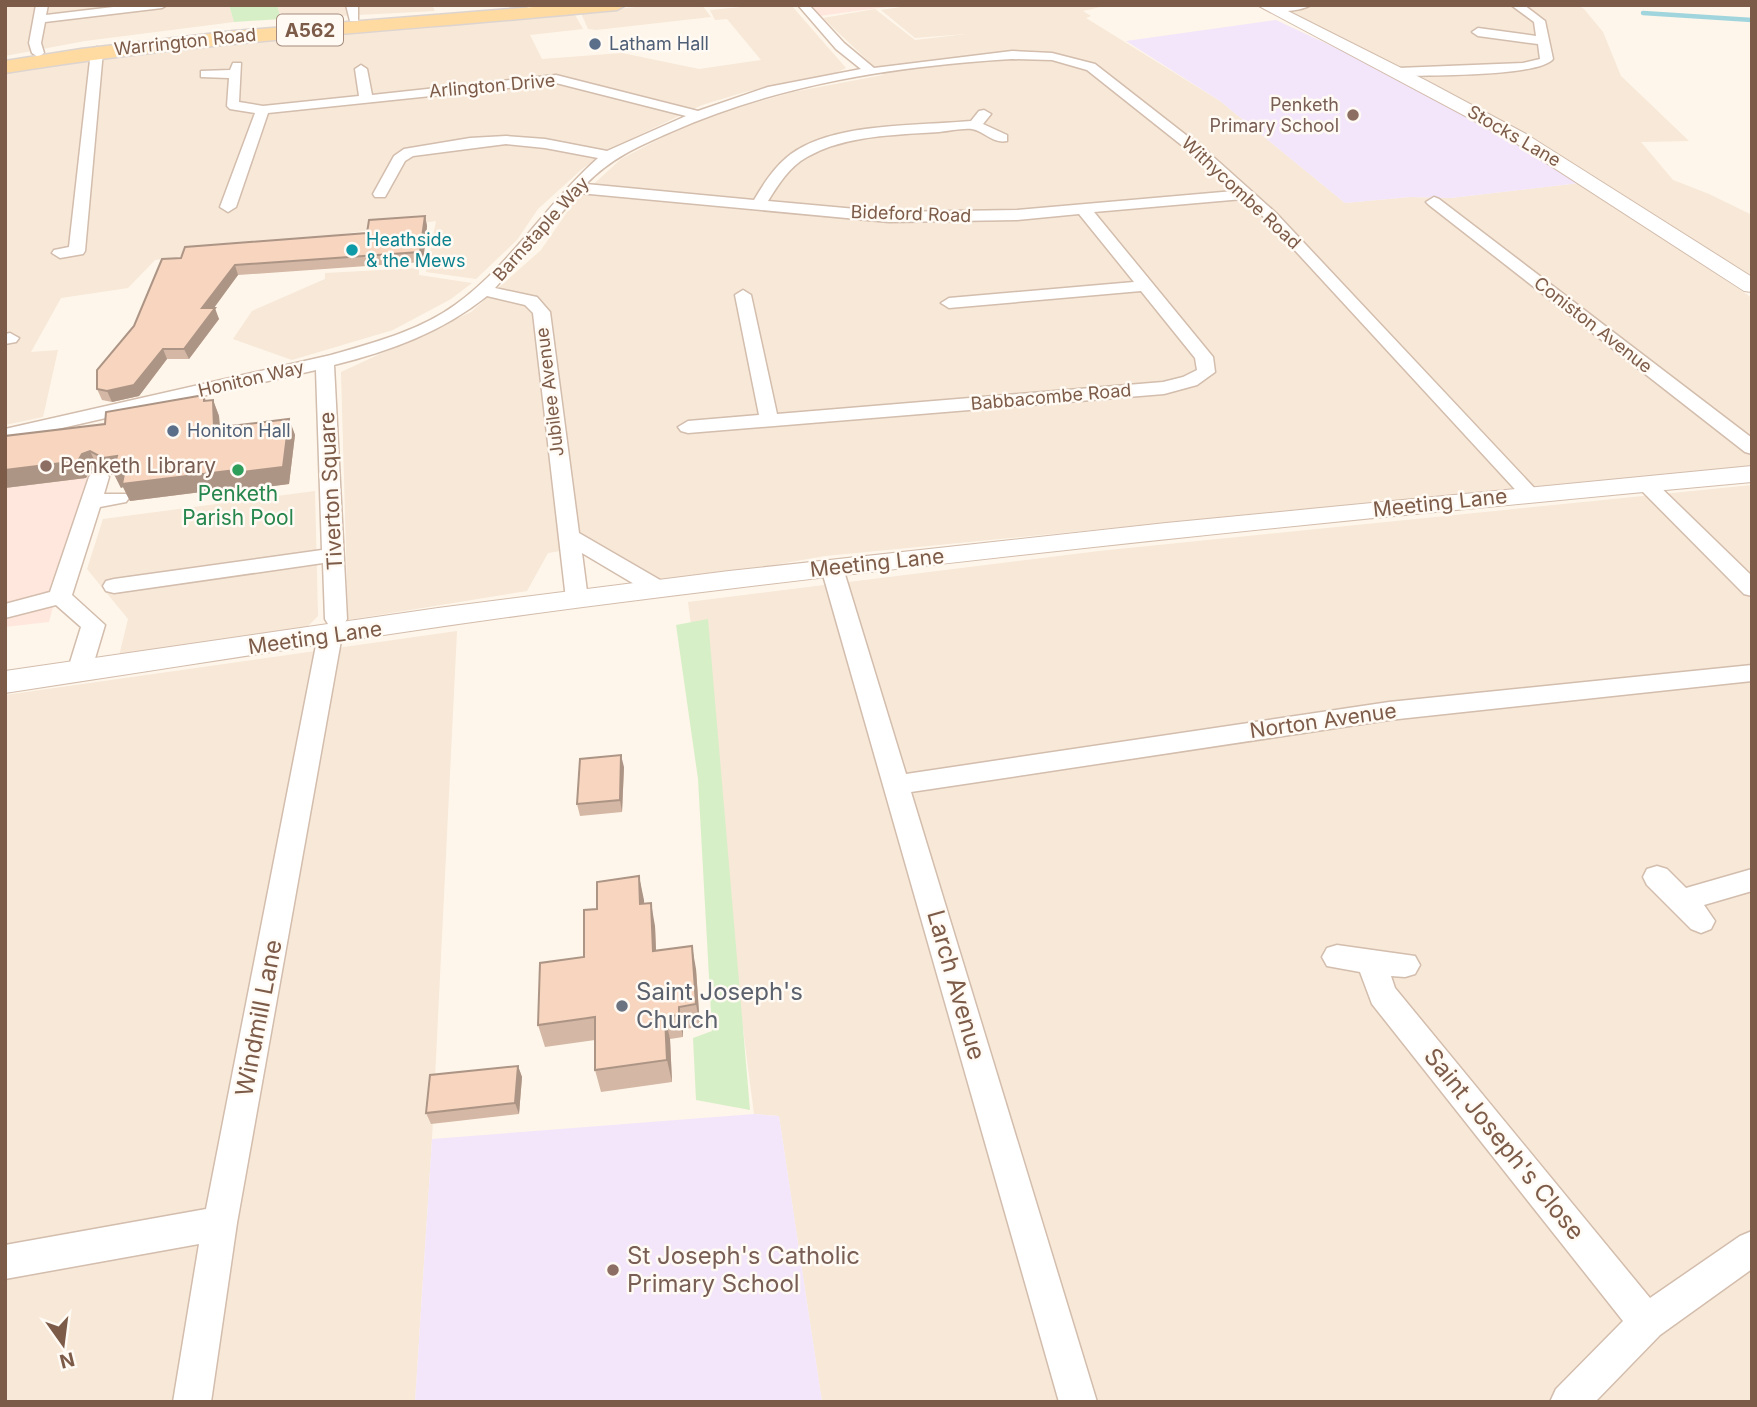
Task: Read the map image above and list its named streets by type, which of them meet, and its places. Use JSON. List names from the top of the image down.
{
  "streets": {
    "main road": ["A562", "Warrington Road"],
    "street": [
      "Arlington Drive",
      "Stocks Lane",
      "Withycombe Road",
      "Bideford Road",
      "Barnstaple Way",
      "Coniston Avenue",
      "Honiton Way",
      "Jubilee Avenue",
      "Babbacombe Road",
      "Tiverton Square",
      "Meeting Lane",
      "Norton Avenue",
      "Larch Avenue",
      "Windmill Lane",
      "Saint Joseph's Close"
    ]
  },
  "crossings": [
    ["Arlington Drive", "Barnstaple Way"],
    ["Withycombe Road", "Bideford Road"],
    ["Withycombe Road", "Barnstaple Way"],
    ["Withycombe Road", "Meeting Lane"],
    ["Bideford Road", "Barnstaple Way"],
    ["Bideford Road", "Babbacombe Road"],
    ["Barnstaple Way", "Honiton Way"],
    ["Barnstaple Way", "Jubilee Avenue"],
    ["Honiton Way", "Jubilee Avenue"],
    ["Honiton Way", "Tiverton Square"],
    ["Jubilee Avenue", "Meeting Lane"],
    ["Tiverton Square", "Meeting Lane"],
    ["Tiverton Square", "Windmill Lane"],
    ["Meeting Lane", "Larch Avenue"],
    ["Meeting Lane", "Windmill Lane"],
    ["Norton Avenue", "Larch Avenue"]
  ],
  "places": [
    "Latham Hall",
    "Penketh Primary School",
    "Heathside & the Mews",
    "Honiton Hall",
    "Penketh Library",
    "Penketh Parish Pool",
    "Saint Joseph's Church",
    "St Joseph's Catholic Primary School"
  ],
  "north": "bottom"
}
